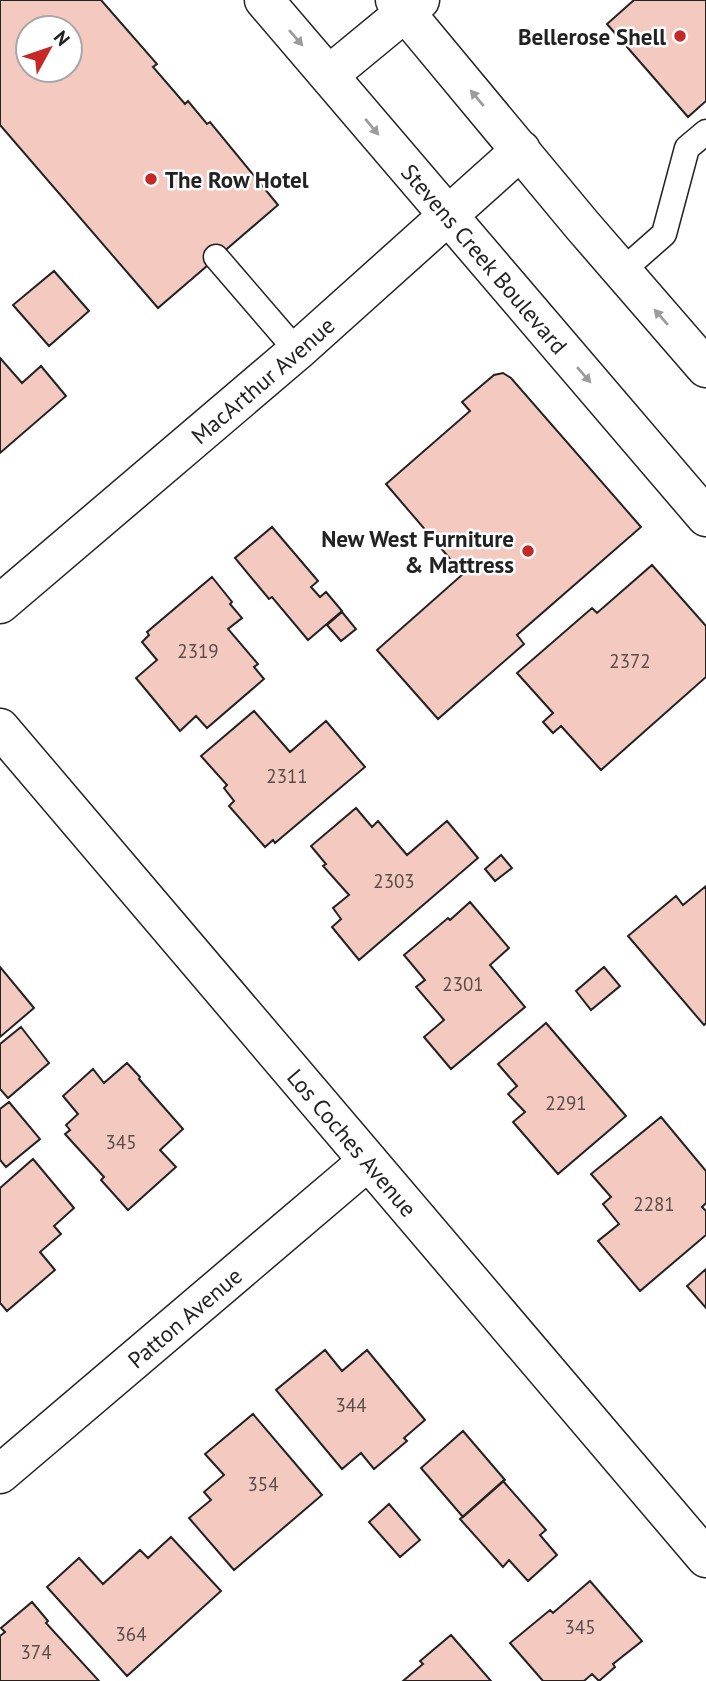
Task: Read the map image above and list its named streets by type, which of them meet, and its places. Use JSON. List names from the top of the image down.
{
  "streets": {
    "street": [
      "Stevens Creek Boulevard",
      "MacArthur Avenue",
      "Los Coches Avenue",
      "Patton Avenue"
    ]
  },
  "crossings": [
    ["Stevens Creek Boulevard", "MacArthur Avenue"],
    ["Los Coches Avenue", "Patton Avenue"]
  ],
  "places": ["Bellerose Shell", "The Row Hotel", "New West Furniture & Mattress"],
  "house_numbers": [
    "2319",
    "2372",
    "2311",
    "2303",
    "2301",
    "2291",
    "345",
    "2281",
    "344",
    "354",
    "345",
    "364",
    "374"
  ],
  "north": "top right"
}
